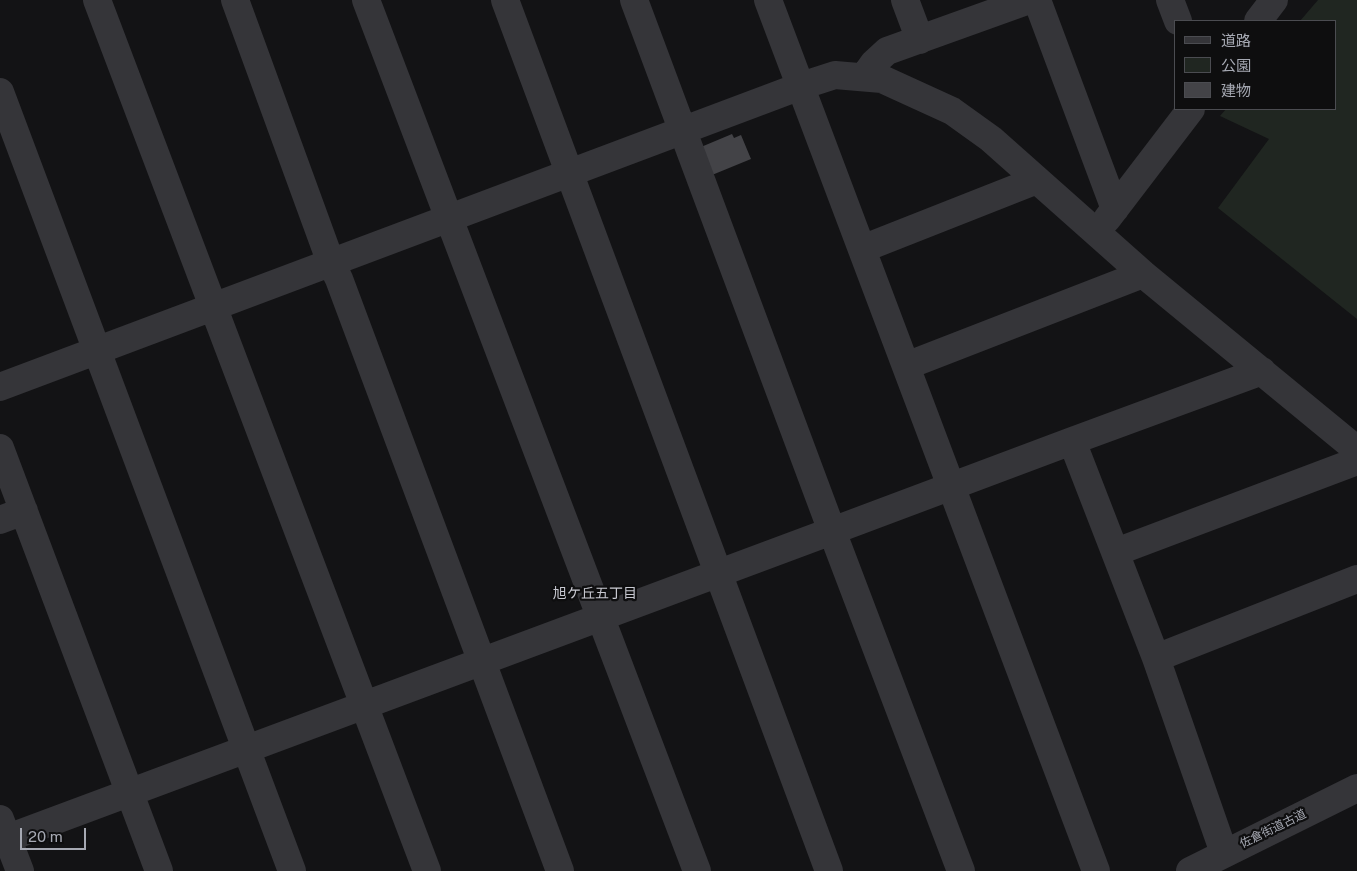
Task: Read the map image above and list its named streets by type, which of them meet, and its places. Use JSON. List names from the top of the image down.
{
  "streets": {
    "street": ["佐倉街道古道"]
  },
  "districts": ["旭ケ丘五丁目"],
  "legend": ["道路", "公園", "建物"],
  "scale_bar": "20 m"
}
